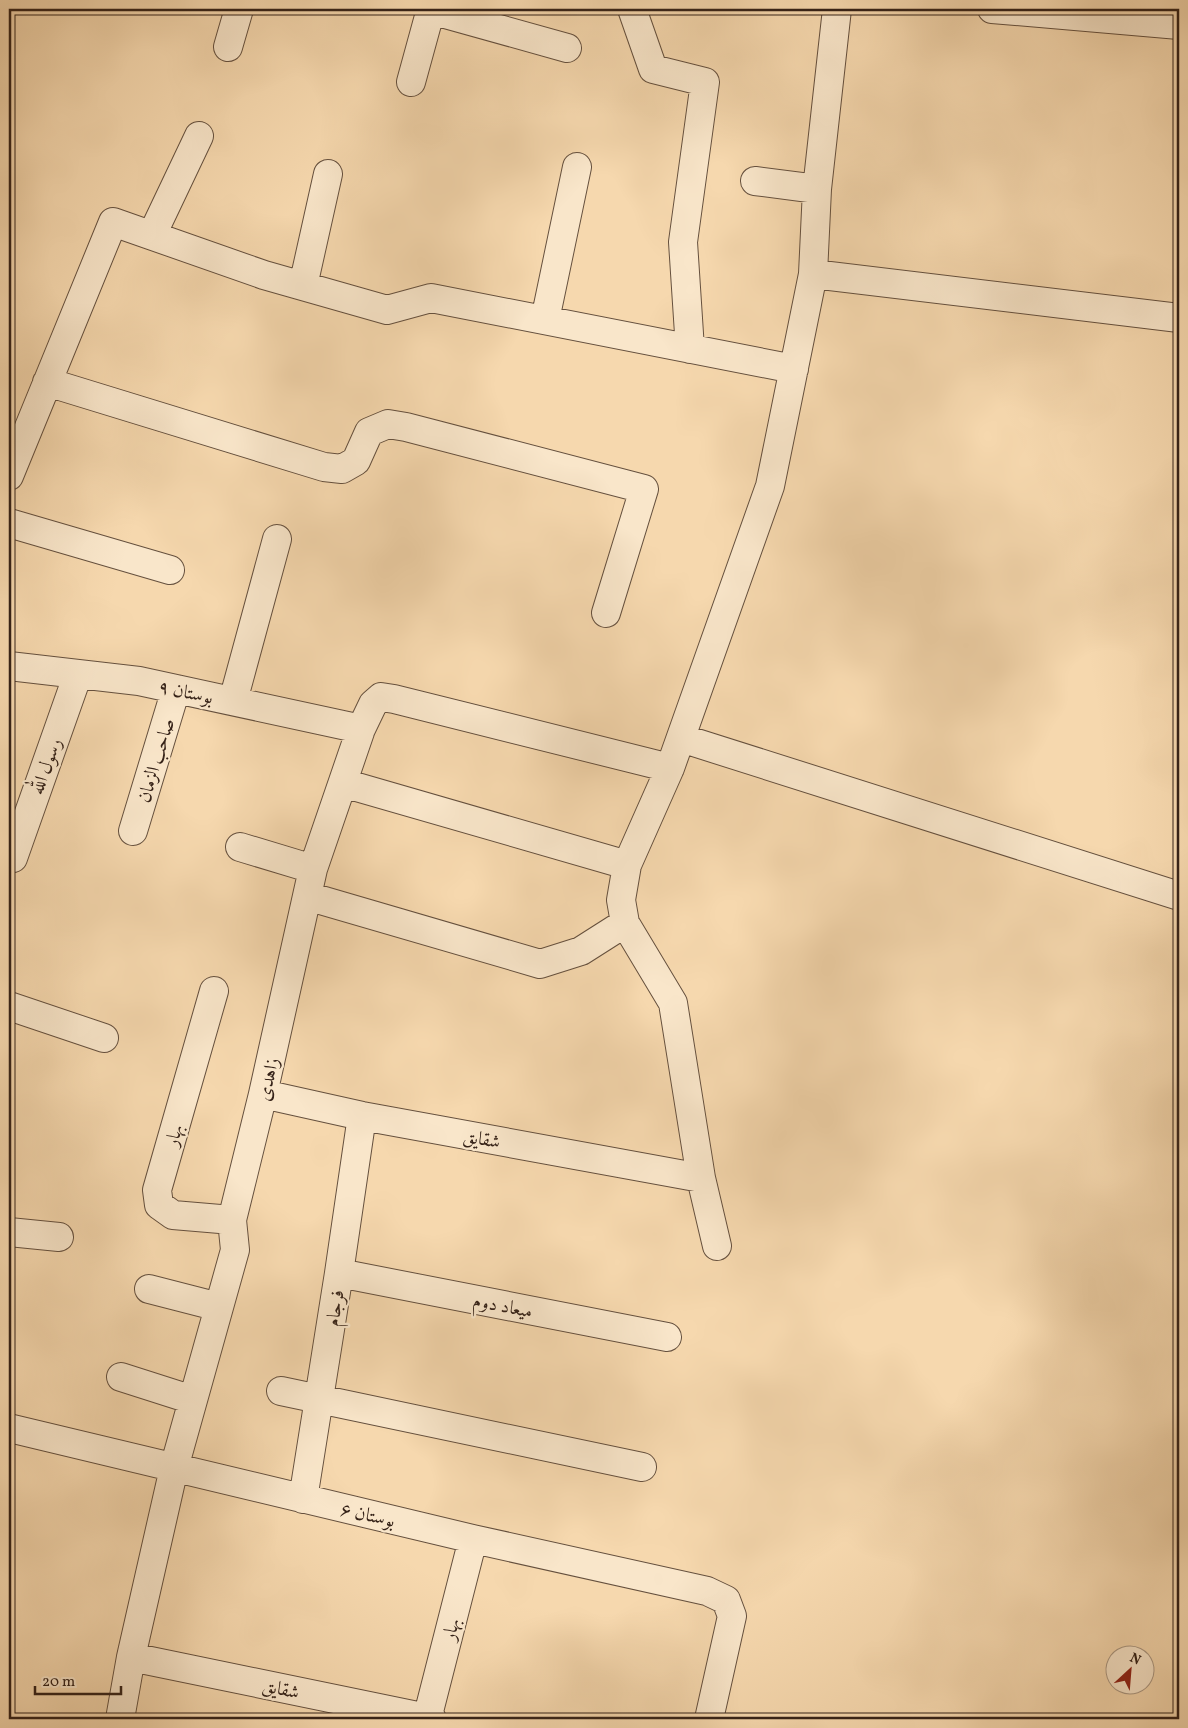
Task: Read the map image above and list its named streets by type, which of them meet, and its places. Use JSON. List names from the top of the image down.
{
  "streets": {
    "street": [
      "بوستان ۹",
      "صاحب الزمان",
      "رسول الله",
      "زاهدی",
      "بهار",
      "شقایق",
      "میعاد دوم",
      "فرجام",
      "بوستان ۶"
    ]
  },
  "crossings": [
    ["بوستان ۹", "صاحب الزمان"],
    ["بوستان ۹", "رسول الله"],
    ["بوستان ۹", "زاهدی"],
    ["زاهدی", "بهار"],
    ["زاهدی", "شقایق"],
    ["زاهدی", "بوستان ۶"],
    ["بهار", "شقایق"],
    ["بهار", "بوستان ۶"],
    ["شقایق", "فرجام"],
    ["میعاد دوم", "فرجام"],
    ["فرجام", "بوستان ۶"]
  ],
  "scale_bar": "20 m",
  "north": "top right"
}
